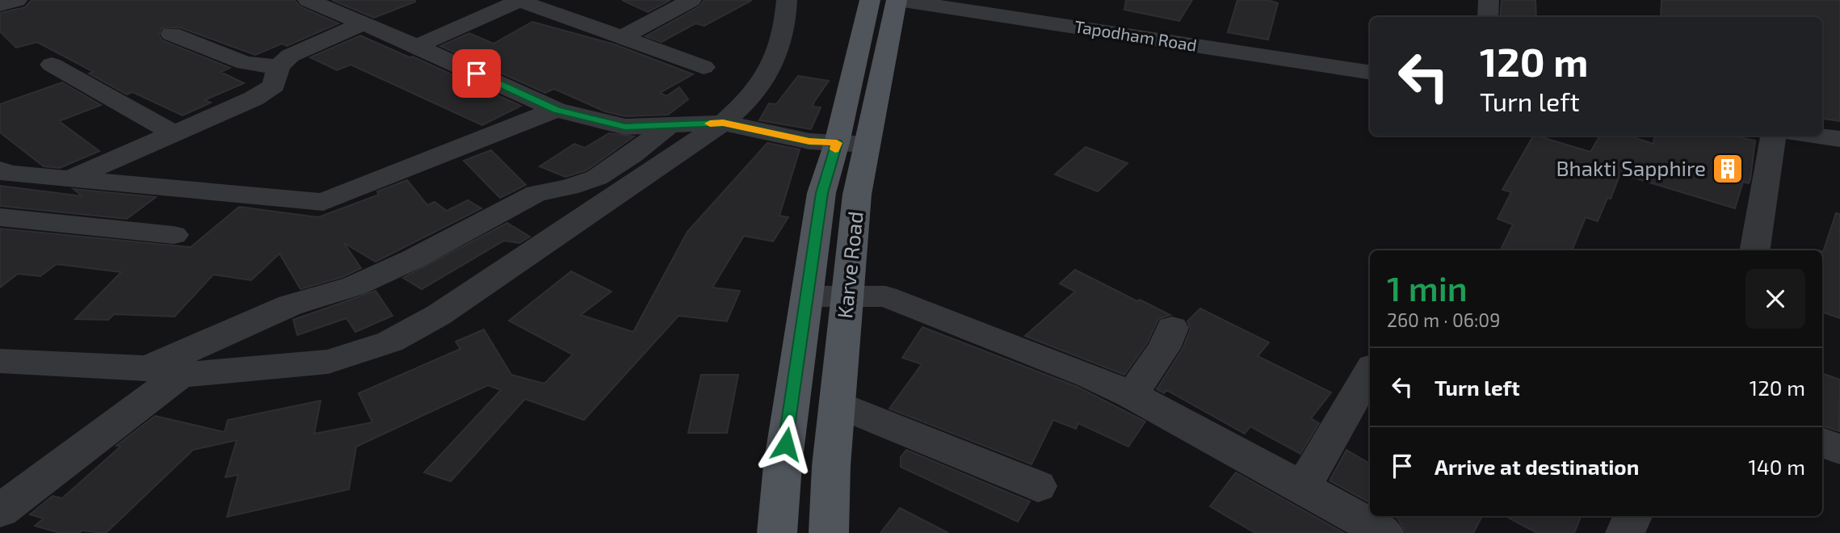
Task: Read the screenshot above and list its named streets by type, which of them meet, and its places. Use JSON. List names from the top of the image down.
{
  "streets": {
    "main road": ["Karve Road"],
    "street": ["Tapodham Road"]
  },
  "crossings": [
    ["Tapodham Road", "Karve Road"]
  ],
  "places": {
    "building": ["Bhakti Sapphire"]
  },
  "page": {
    "turn": ["120 m", "Turn left"],
    "heading": ["1 min", "260 m · 06:09"],
    "list": [
      {
        "name": "Turn left",
        "value": "120 m"
      },
      {
        "name": "Arrive at destination",
        "value": "140 m"
      }
    ]
  }
}
